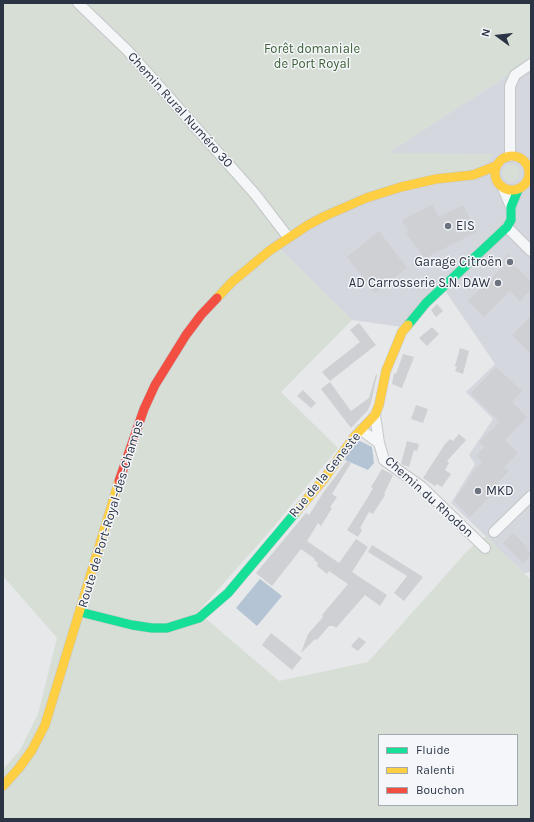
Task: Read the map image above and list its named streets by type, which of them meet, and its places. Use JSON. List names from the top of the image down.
{
  "streets": {
    "main road": ["Rue de la Geneste", "Route de Port-Royal-des-Champs"],
    "street": ["Chemin Rural Numéro 30", "Chemin du Rhodon"]
  },
  "crossings": [
    ["Chemin Rural Numéro 30", "Route de Port-Royal-des-Champs"],
    ["Rue de la Geneste", "Chemin du Rhodon"],
    ["Rue de la Geneste", "Route de Port-Royal-des-Champs"]
  ],
  "parks": ["Forêt domaniale de Port Royal"],
  "places": [
    "EIS",
    "Garage Citroën",
    "AD Carrosserie S.N. DAW",
    "MKD"
  ],
  "legend": ["Fluide", "Ralenti", "Bouchon"],
  "north": "left"
}
